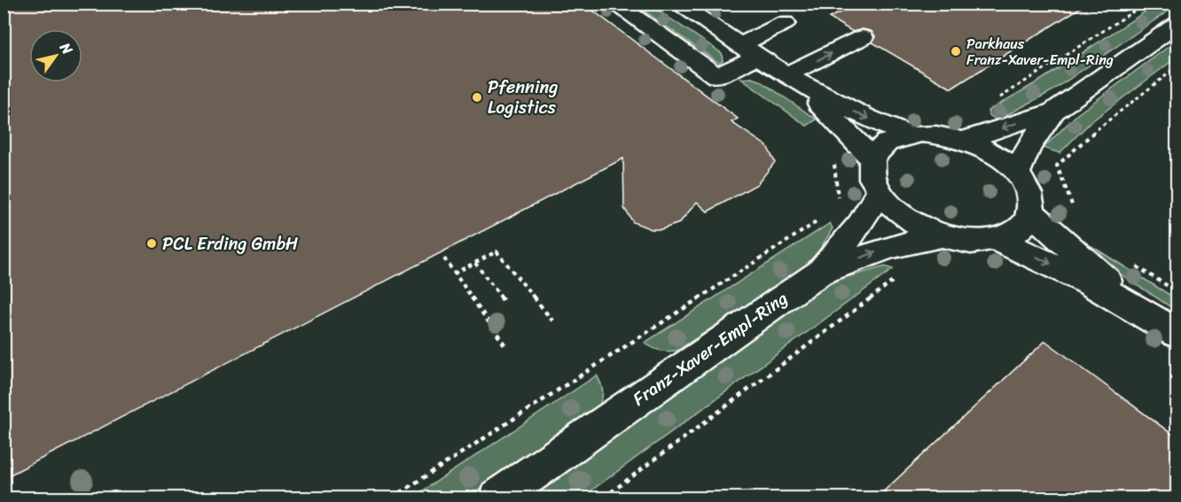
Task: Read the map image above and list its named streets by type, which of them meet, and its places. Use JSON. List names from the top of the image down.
{
  "streets": {
    "street": ["Franz-Xaver-Empl-Ring"]
  },
  "places": ["Parkhaus Franz-Xaver-Empl-Ring", "Pfenning Logistics", "PCL Erding GmbH"],
  "north": "top right"
}
